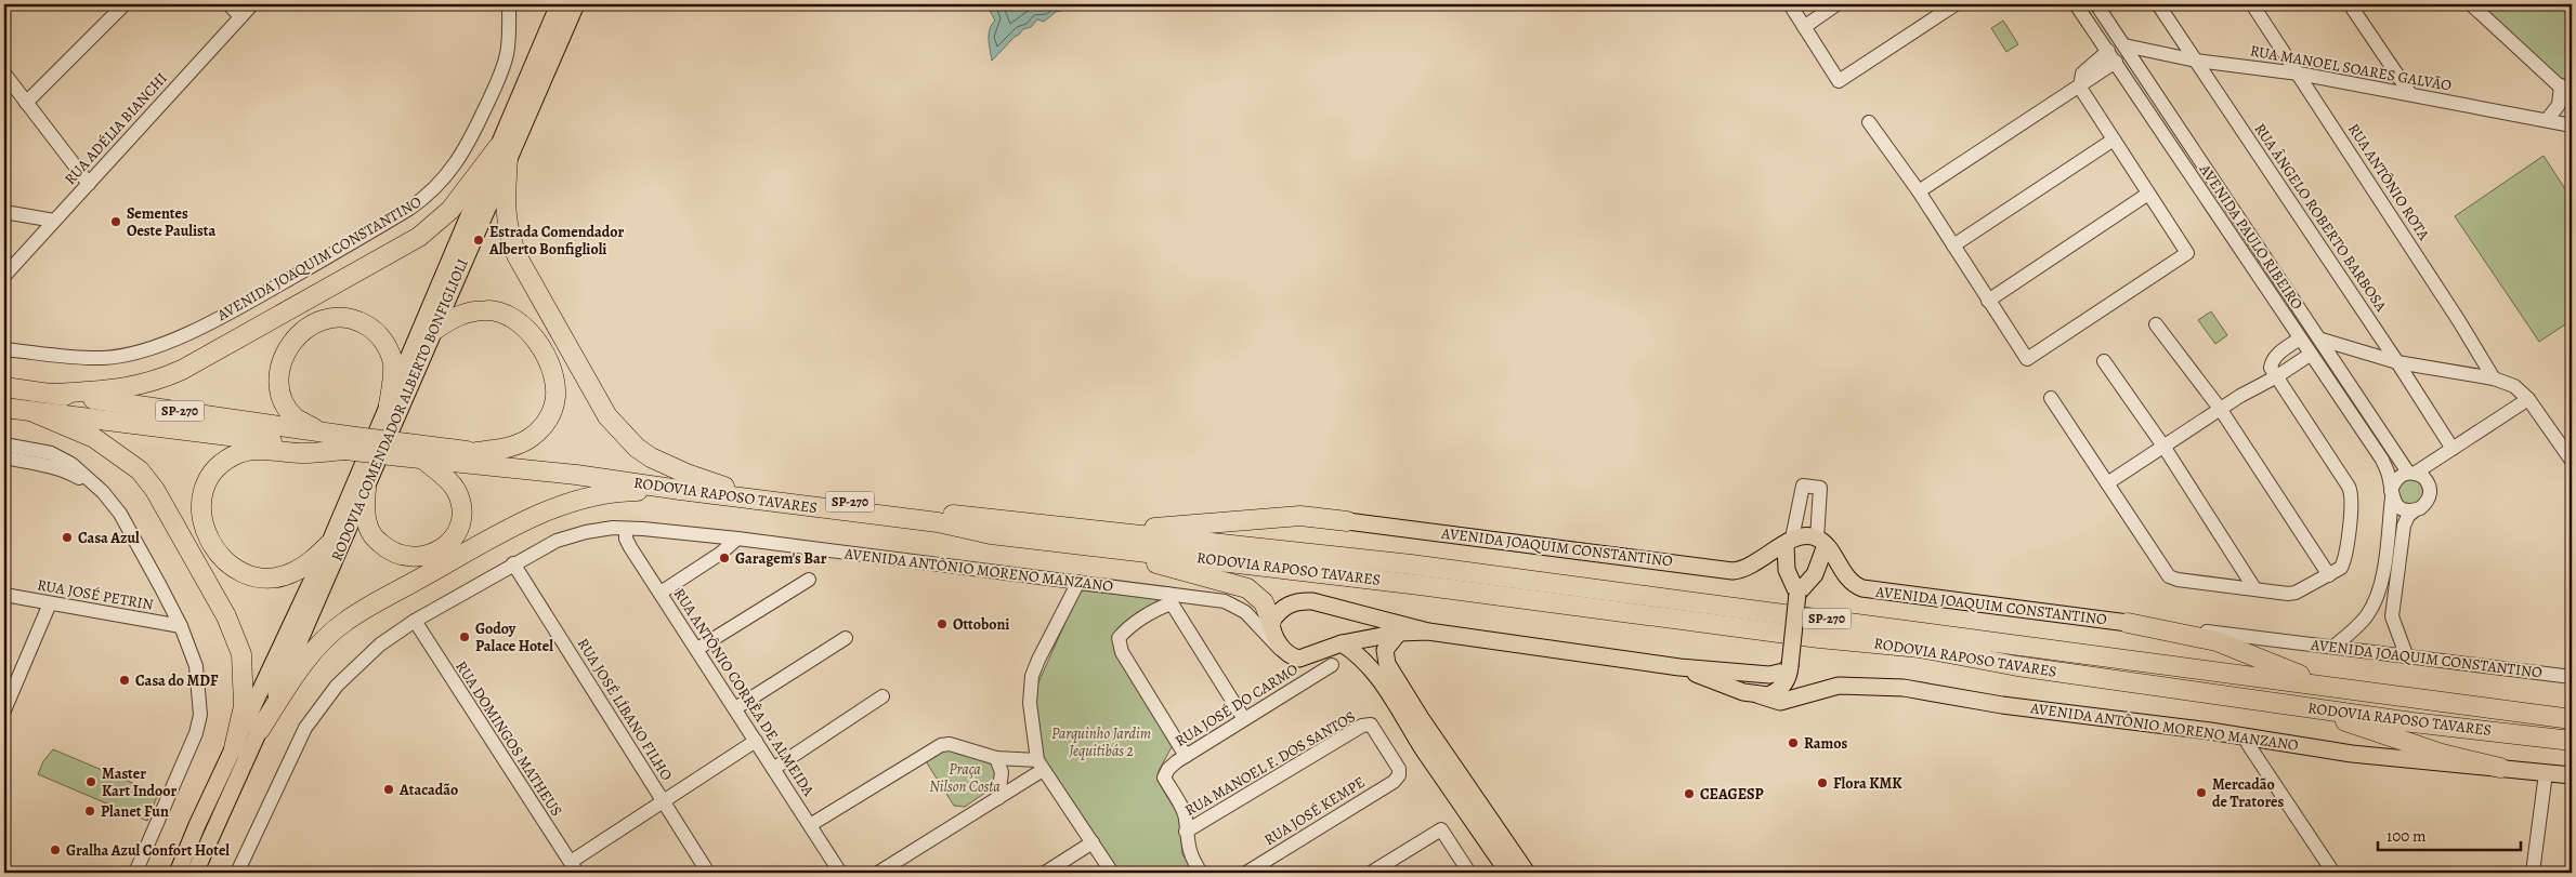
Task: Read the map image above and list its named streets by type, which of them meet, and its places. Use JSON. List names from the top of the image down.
{
  "streets": {
    "highway": ["SP-270", "RODOVIA RAPOSO TAVARES"],
    "main road": ["AVENIDA JOAQUIM CONSTANTINO", "RODOVIA COMENDADOR ALBERTO BONFIGLIOLI", "AVENIDA ANTÔNIO MORENO MANZANO"],
    "street": [
      "RUA MANOEL SOARES GALVÃO",
      "RUA ADÉLIA BIANCHI",
      "RUA ANTÔNIO ROTA",
      "RUA ÂNGELO ROBERTO BARBOSA",
      "AVENIDA PAULO RIBEIRO",
      "RUA JOSÉ PETRIN",
      "RUA ANTÔNIO CORRÊA DE ALMEIDA",
      "RUA JOSÉ DO CARMO",
      "RUA JOSÉ LÍBANO FILHO",
      "RUA DOMINGOS MATHEUS",
      "RUA MANOEL F. DOS SANTOS",
      "RUA JOSÉ KEMPE"
    ]
  },
  "crossings": [
    ["RUA MANOEL SOARES GALVÃO", "RUA ANTÔNIO ROTA"],
    ["RUA MANOEL SOARES GALVÃO", "RUA ÂNGELO ROBERTO BARBOSA"],
    ["AVENIDA PAULO RIBEIRO", "AVENIDA JOAQUIM CONSTANTINO"],
    ["AVENIDA ANTÔNIO MORENO MANZANO", "RUA ANTÔNIO CORRÊA DE ALMEIDA"],
    ["AVENIDA ANTÔNIO MORENO MANZANO", "RUA JOSÉ LÍBANO FILHO"],
    ["AVENIDA ANTÔNIO MORENO MANZANO", "RUA DOMINGOS MATHEUS"],
    ["RUA JOSÉ DO CARMO", "RUA MANOEL F. DOS SANTOS"],
    ["RUA MANOEL F. DOS SANTOS", "RUA JOSÉ KEMPE"]
  ],
  "parks": ["Parquinho Jardim Jequitibás 2", "Praça Nilson Costa"],
  "places": [
    "Sementes Oeste Paulista",
    "Estrada Comendador Alberto Bonfiglioli",
    "Casa Azul",
    "Garagem's Bar",
    "Ottoboni",
    "Godoy Palace Hotel",
    "Casa do MDF",
    "Ramos",
    "Master Kart Indoor",
    "Flora KMK",
    "Atacadão",
    "Mercadão de Tratores",
    "CEAGESP",
    "Planet Fun",
    "Gralha Azul Confort Hotel"
  ],
  "scale_bar": "100 m"
}
